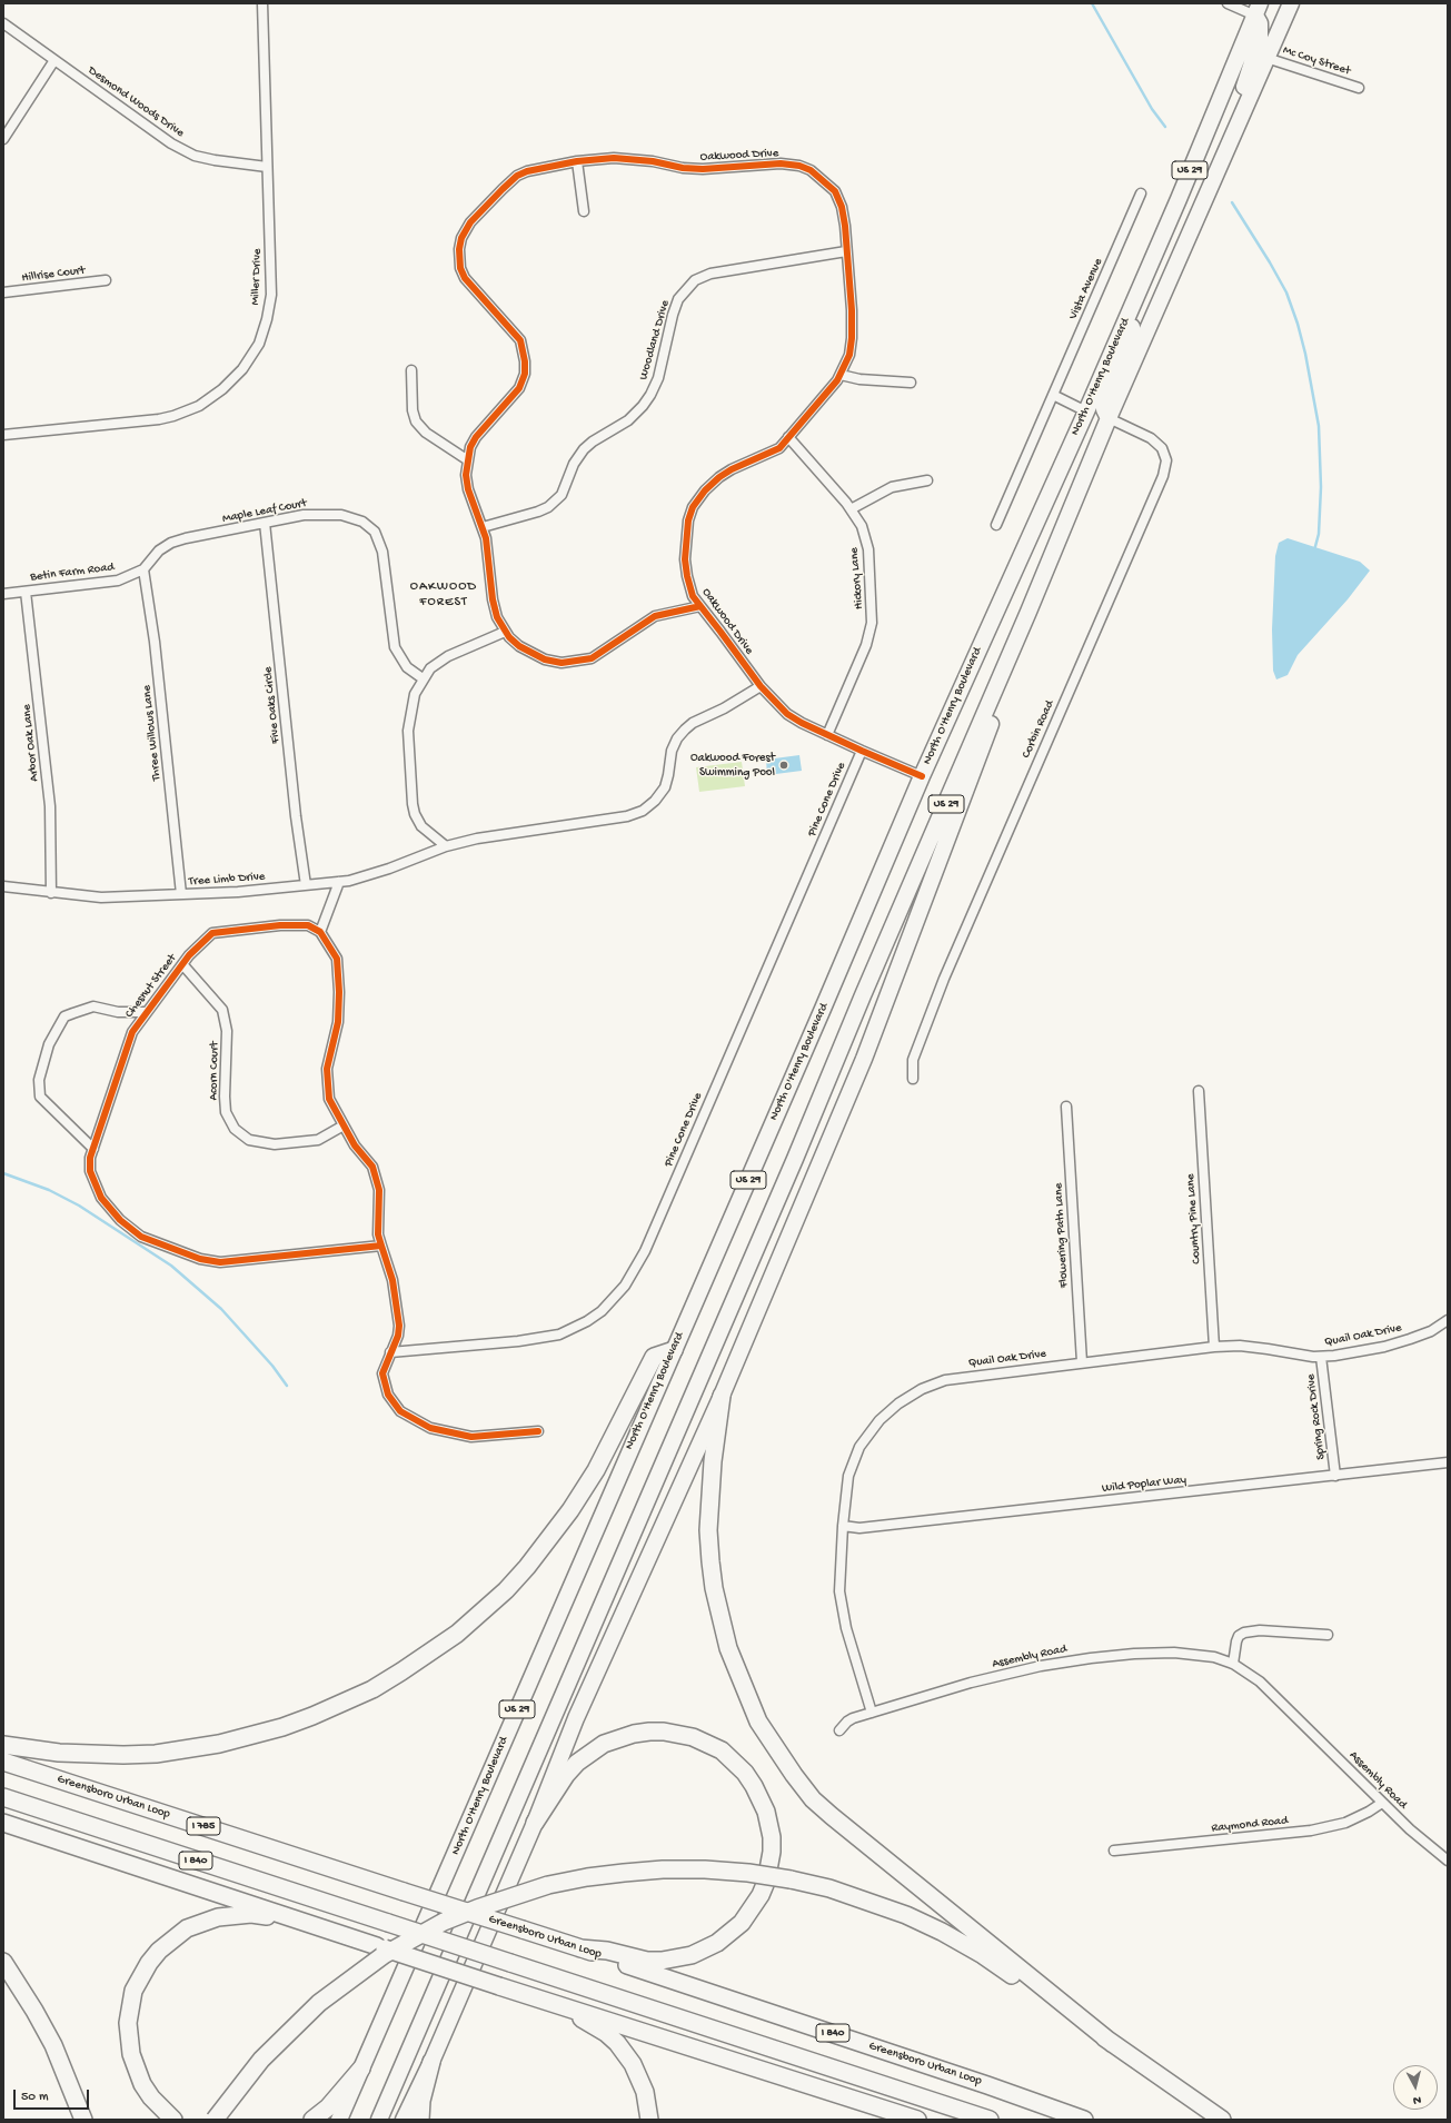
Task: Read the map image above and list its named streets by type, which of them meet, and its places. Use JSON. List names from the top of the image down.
{
  "streets": {
    "highway": [
      "US 29",
      "North O'Henry Boulevard",
      "Greensboro Urban Loop",
      "I 785",
      "I 840"
    ],
    "street": [
      "Mc Coy Street",
      "Desmond Woods Drive",
      "Oakwood Drive",
      "Hillrise Court",
      "Miller Drive",
      "Vista Avenue",
      "Woodland Drive",
      "Maple Leaf Court",
      "Betin Farm Road",
      "Hickory Lane",
      "Five Oaks Circle",
      "Corbin Road",
      "Three Willows Lane",
      "Arbor Oak Lane",
      "Pine Cone Drive",
      "Tree Limb Drive",
      "Chesnut Street",
      "Acorn Court",
      "Country Pine Lane",
      "Flowering Path Lane",
      "Quail Oak Drive",
      "Spring Rock Drive",
      "Wild Poplar Way",
      "Assembly Road",
      "Raymond Road"
    ]
  },
  "crossings": [
    ["Mc Coy Street", "North O'Henry Boulevard"],
    ["Desmond Woods Drive", "Miller Drive"],
    ["Oakwood Drive", "Woodland Drive"],
    ["Oakwood Drive", "North O'Henry Boulevard"],
    ["Oakwood Drive", "Hickory Lane"],
    ["Oakwood Drive", "Pine Cone Drive"],
    ["North O'Henry Boulevard", "Corbin Road"],
    ["Maple Leaf Court", "Betin Farm Road"],
    ["Maple Leaf Court", "Five Oaks Circle"],
    ["Maple Leaf Court", "Three Willows Lane"],
    ["Betin Farm Road", "Three Willows Lane"],
    ["Betin Farm Road", "Arbor Oak Lane"],
    ["Five Oaks Circle", "Tree Limb Drive"],
    ["Three Willows Lane", "Tree Limb Drive"],
    ["Arbor Oak Lane", "Tree Limb Drive"],
    ["Chesnut Street", "Acorn Court"],
    ["Country Pine Lane", "Quail Oak Drive"],
    ["Flowering Path Lane", "Quail Oak Drive"],
    ["Quail Oak Drive", "Spring Rock Drive"],
    ["Quail Oak Drive", "Wild Poplar Way"],
    ["Quail Oak Drive", "Assembly Road"],
    ["Spring Rock Drive", "Wild Poplar Way"],
    ["Assembly Road", "Raymond Road"]
  ],
  "districts": ["OAKWOOD FOREST"],
  "places": ["Oakwood Forest Swimming Pool"],
  "scale_bar": "50 m",
  "north": "bottom"
}
